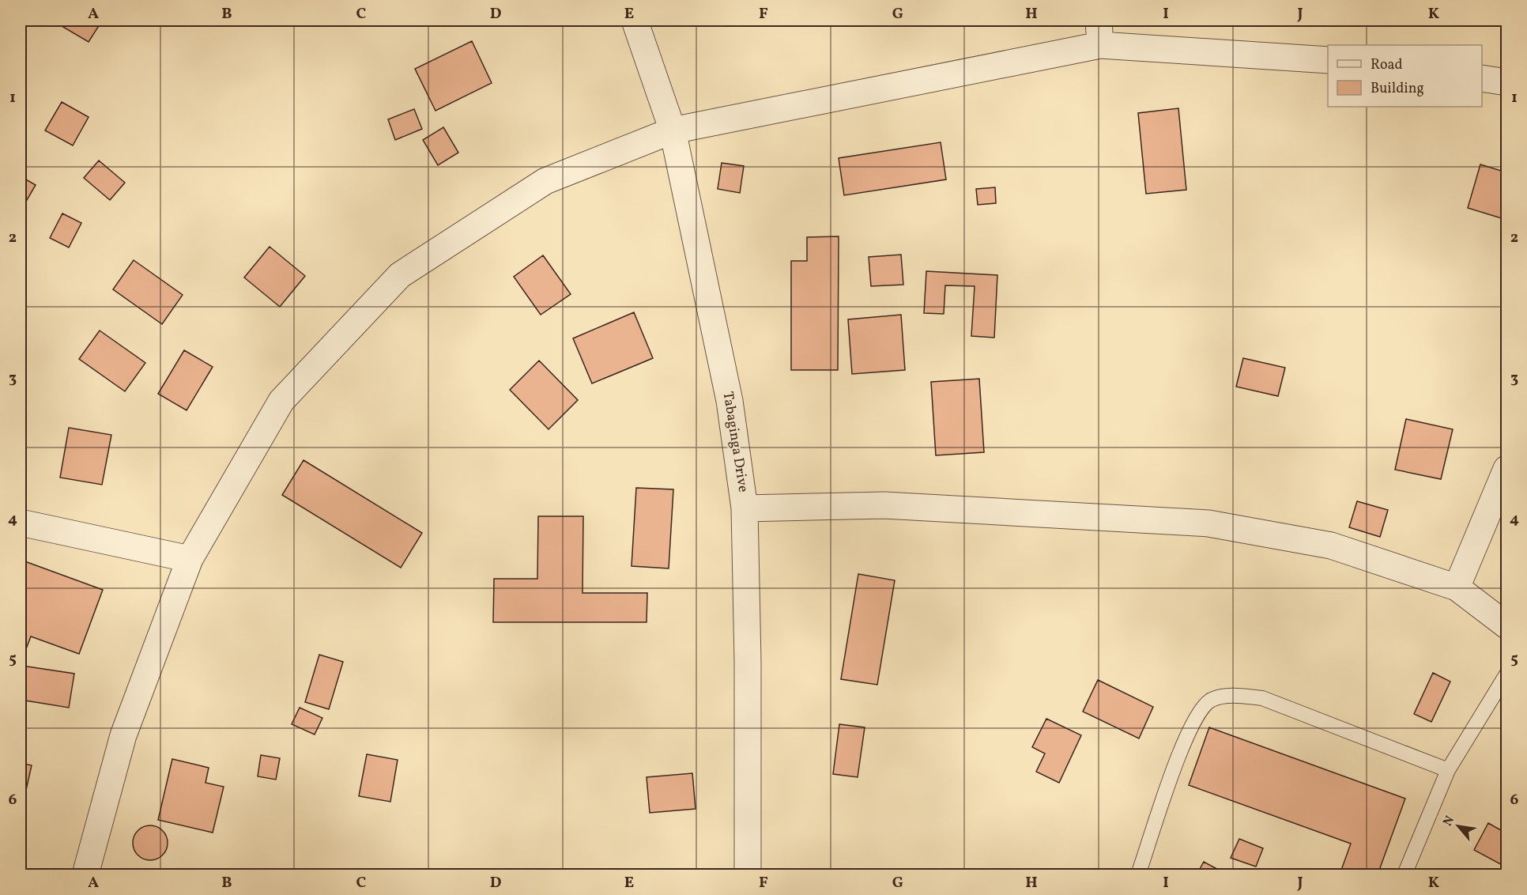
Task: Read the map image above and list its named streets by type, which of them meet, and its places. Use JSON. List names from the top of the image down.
{
  "streets": {
    "street": ["Tabaginga Drive"]
  },
  "legend": ["Road", "Building"],
  "north": "top left",
  "grid": {
    "columns": [
      "A",
      "B",
      "C",
      "D",
      "E",
      "F",
      "G",
      "H",
      "I",
      "J",
      "K"
    ],
    "rows": [
      "1",
      "2",
      "3",
      "4",
      "5",
      "6"
    ]
  }
}
